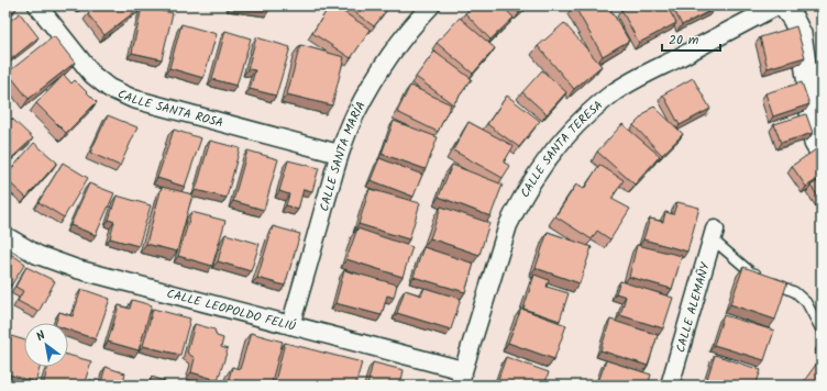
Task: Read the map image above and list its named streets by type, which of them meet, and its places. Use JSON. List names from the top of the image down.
{
  "streets": {
    "street": [
      "CALLE SANTA ROSA",
      "CALLE SANTA TERESA",
      "CALLE SANTA MARÍA",
      "CALLE ALEMAÑY",
      "CALLE LEOPOLDO FELIÚ"
    ]
  },
  "crossings": [
    ["CALLE SANTA ROSA", "CALLE SANTA MARÍA"],
    ["CALLE SANTA TERESA", "CALLE LEOPOLDO FELIÚ"],
    ["CALLE SANTA MARÍA", "CALLE LEOPOLDO FELIÚ"]
  ],
  "scale_bar": "20 m",
  "north": "top left"
}
